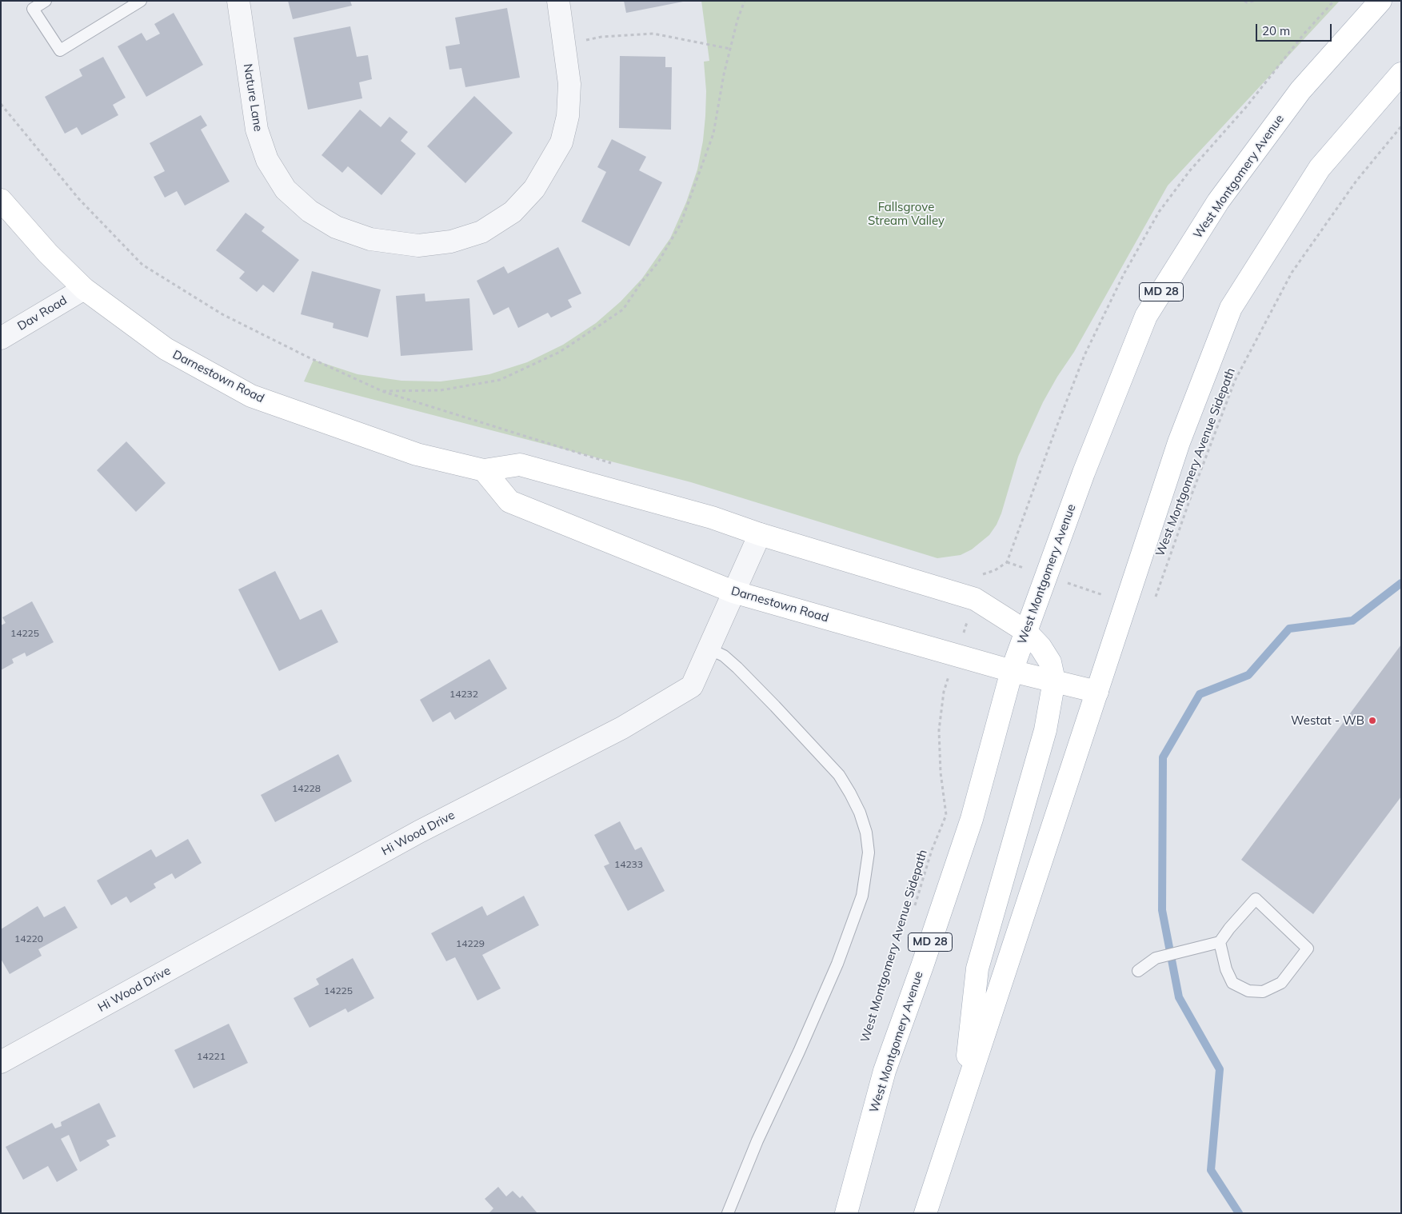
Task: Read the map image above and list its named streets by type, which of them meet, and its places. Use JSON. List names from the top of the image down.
{
  "streets": {
    "main road": ["West Montgomery Avenue", "MD 28", "Darnestown Road"],
    "street": ["Nature Lane", "Dav Road", "Hi Wood Drive"],
    "path": ["West Montgomery Avenue Sidepath"]
  },
  "crossings": [
    ["West Montgomery Avenue", "Darnestown Road"],
    ["Dav Road", "Darnestown Road"],
    ["Darnestown Road", "Hi Wood Drive"]
  ],
  "parks": ["Fallsgrove Stream Valley"],
  "places": ["Westat - WB"],
  "house_numbers": [
    "14225",
    "14232",
    "14228",
    "14233",
    "14220",
    "14229",
    "14225",
    "14221"
  ],
  "scale_bar": "20 m"
}
